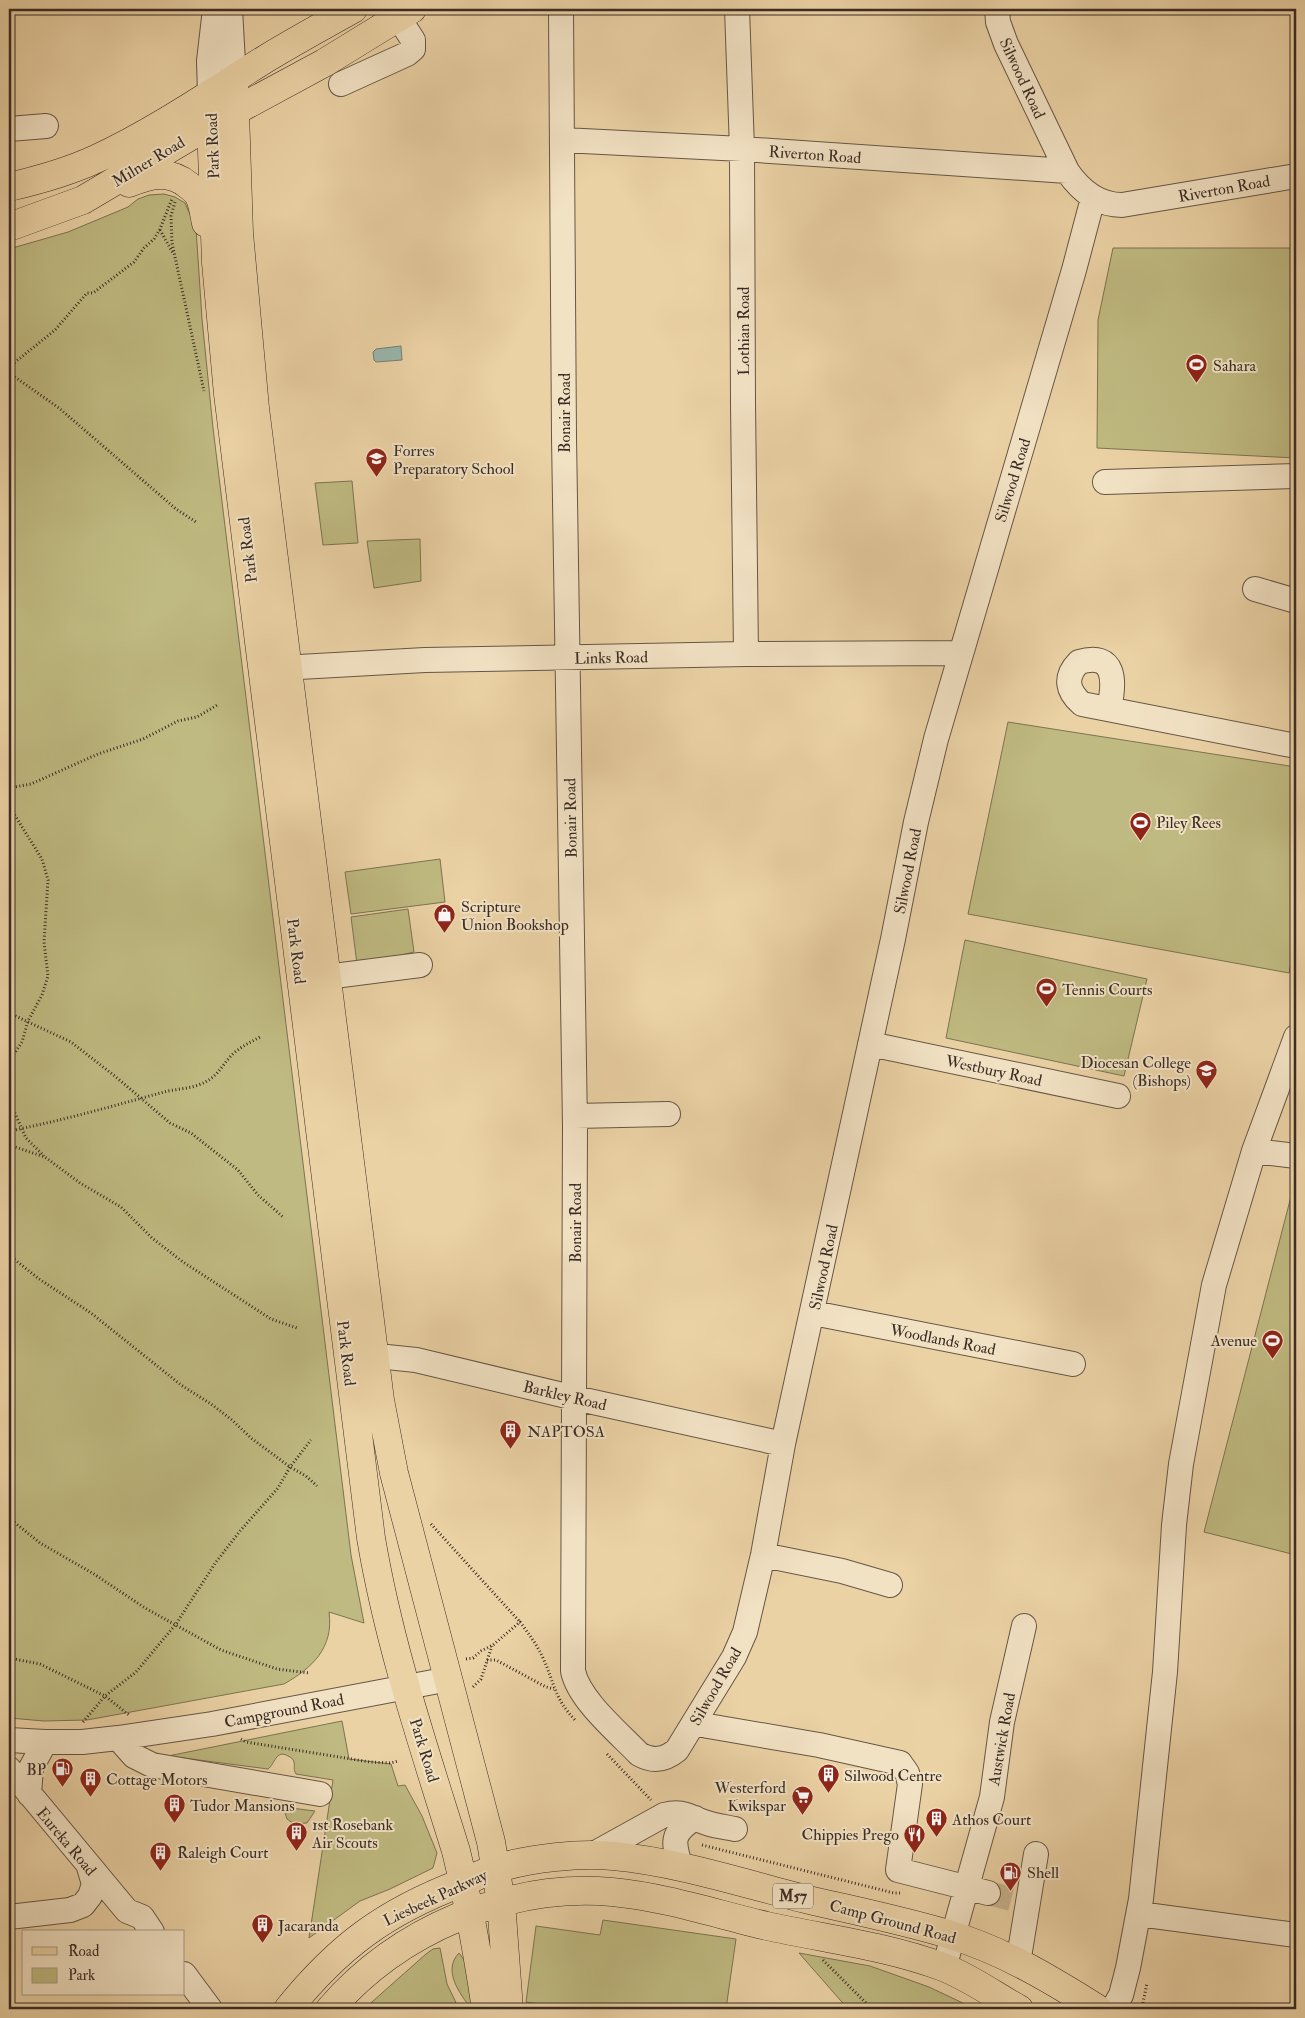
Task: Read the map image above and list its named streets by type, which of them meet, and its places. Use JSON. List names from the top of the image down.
{
  "streets": {
    "main road": [
      "Park Road",
      "Milner Road",
      "M57",
      "Liesbeek Parkway",
      "Camp Ground Road"
    ],
    "street": [
      "Silwood Road",
      "Riverton Road",
      "Lothian Road",
      "Bonair Road",
      "Links Road",
      "Westbury Road",
      "Woodlands Road",
      "Barkley Road",
      "Campground Road",
      "Austwick Road",
      "Eureka Road"
    ]
  },
  "crossings": [
    ["Silwood Road", "Riverton Road"],
    ["Silwood Road", "Bonair Road"],
    ["Silwood Road", "Links Road"],
    ["Silwood Road", "Westbury Road"],
    ["Silwood Road", "Woodlands Road"],
    ["Silwood Road", "Barkley Road"],
    ["Park Road", "Milner Road"],
    ["Park Road", "Links Road"],
    ["Park Road", "Barkley Road"],
    ["Park Road", "Campground Road"],
    ["Park Road", "Liesbeek Parkway"],
    ["Park Road", "Camp Ground Road"],
    ["Riverton Road", "Lothian Road"],
    ["Riverton Road", "Bonair Road"],
    ["Lothian Road", "Links Road"],
    ["Bonair Road", "Links Road"],
    ["Bonair Road", "Barkley Road"],
    ["Austwick Road", "Camp Ground Road"],
    ["Liesbeek Parkway", "Camp Ground Road"]
  ],
  "places": {
    "sports": [
      "Sahara",
      "Piley Rees",
      "Tennis Courts",
      "Avenue"
    ],
    "school or university": ["Forres Preparatory School", "Diocesan College (Bishops)"],
    "shop": ["Scripture Union Bookshop"],
    "building": [
      "NAPTOSA",
      "Silwood Centre",
      "Cottage Motors",
      "Tudor Mansions",
      "Athos Court",
      "1st Rosebank Air Scouts",
      "Raleigh Court",
      "Jacaranda"
    ],
    "fuel station": ["BP", "Shell"],
    "supermarket": ["Westerford Kwikspar"],
    "restaurant": ["Chippies Prego"]
  },
  "legend": ["Road", "Park"]
}
